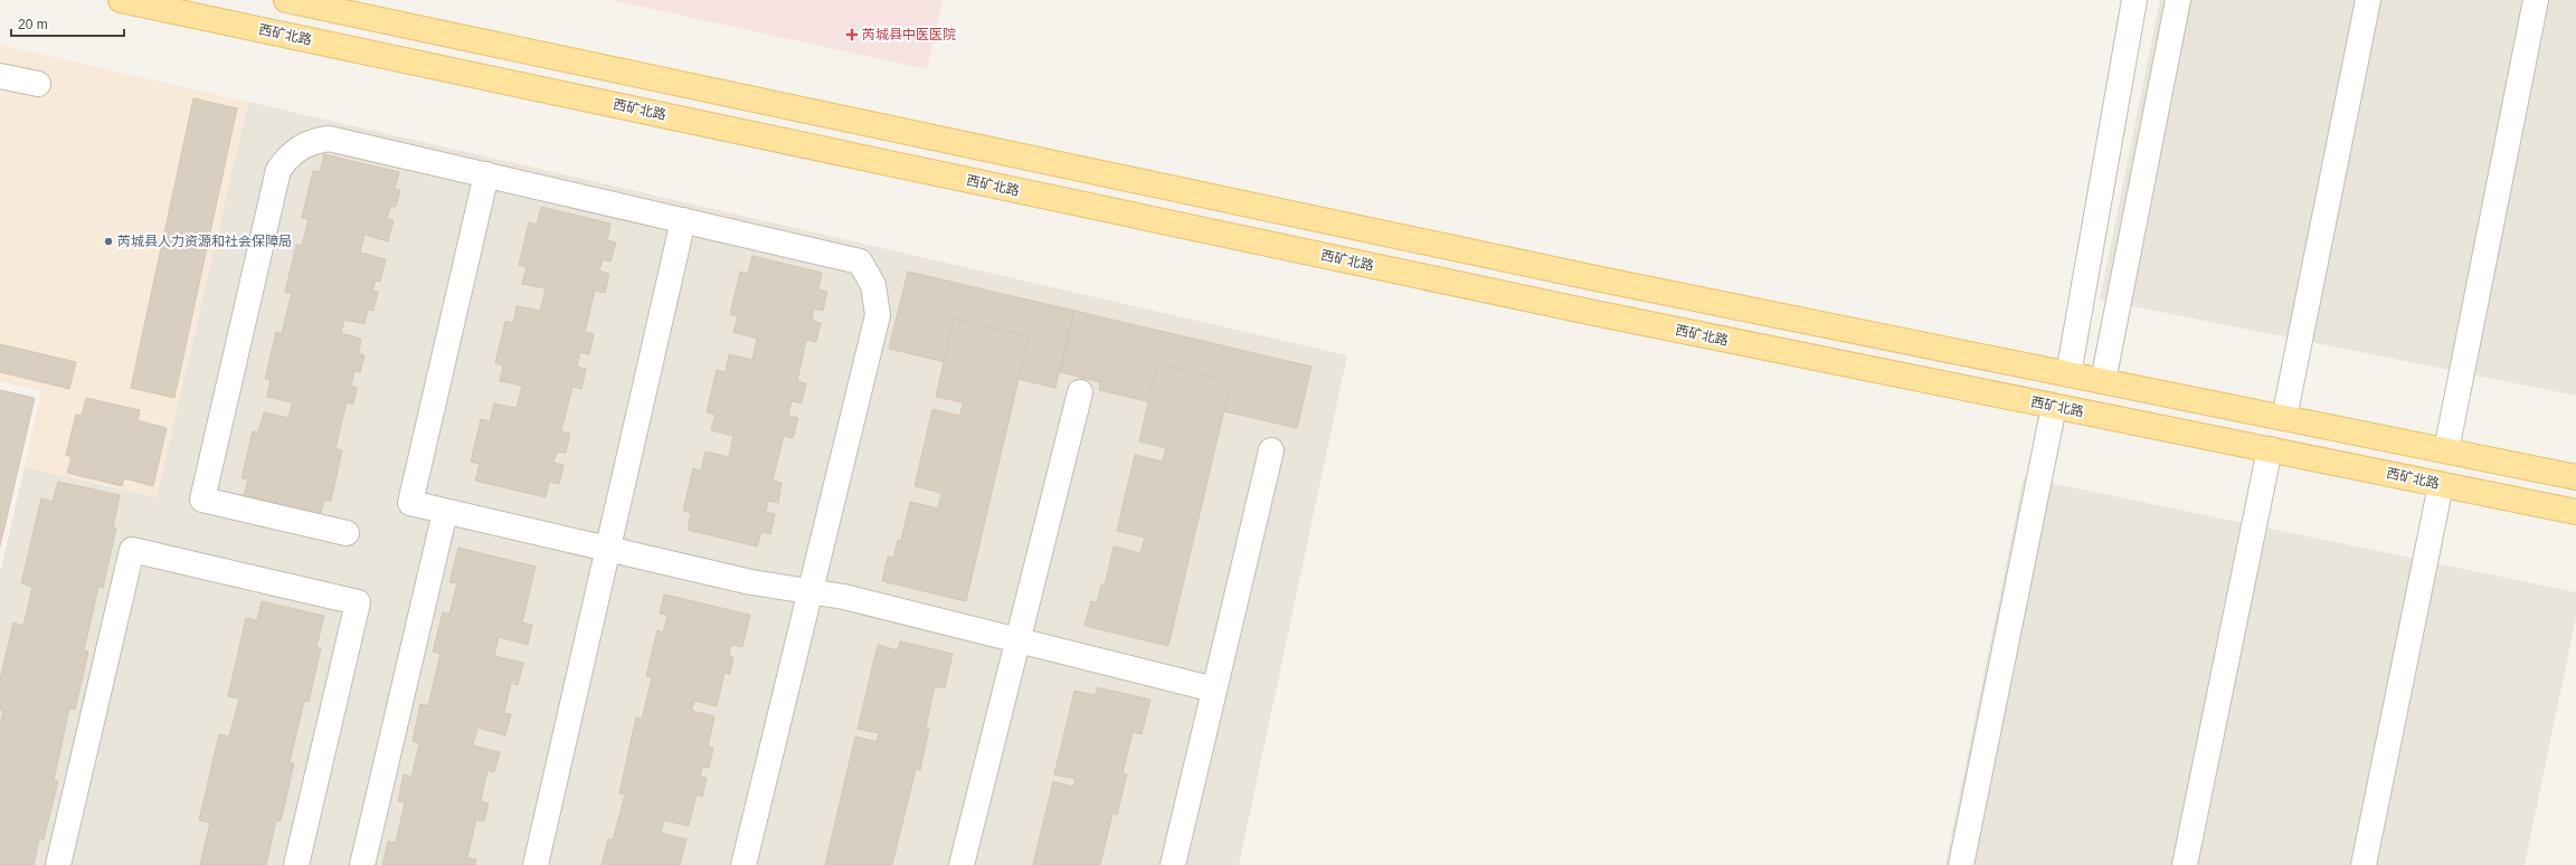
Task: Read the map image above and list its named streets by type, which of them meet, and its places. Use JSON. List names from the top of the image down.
{
  "streets": {
    "main road": ["西矿北路"]
  },
  "places": {
    "health": ["芮城县中医医院"],
    "other": ["芮城县人力资源和社会保障局"]
  },
  "scale_bar": "20 m"
}
